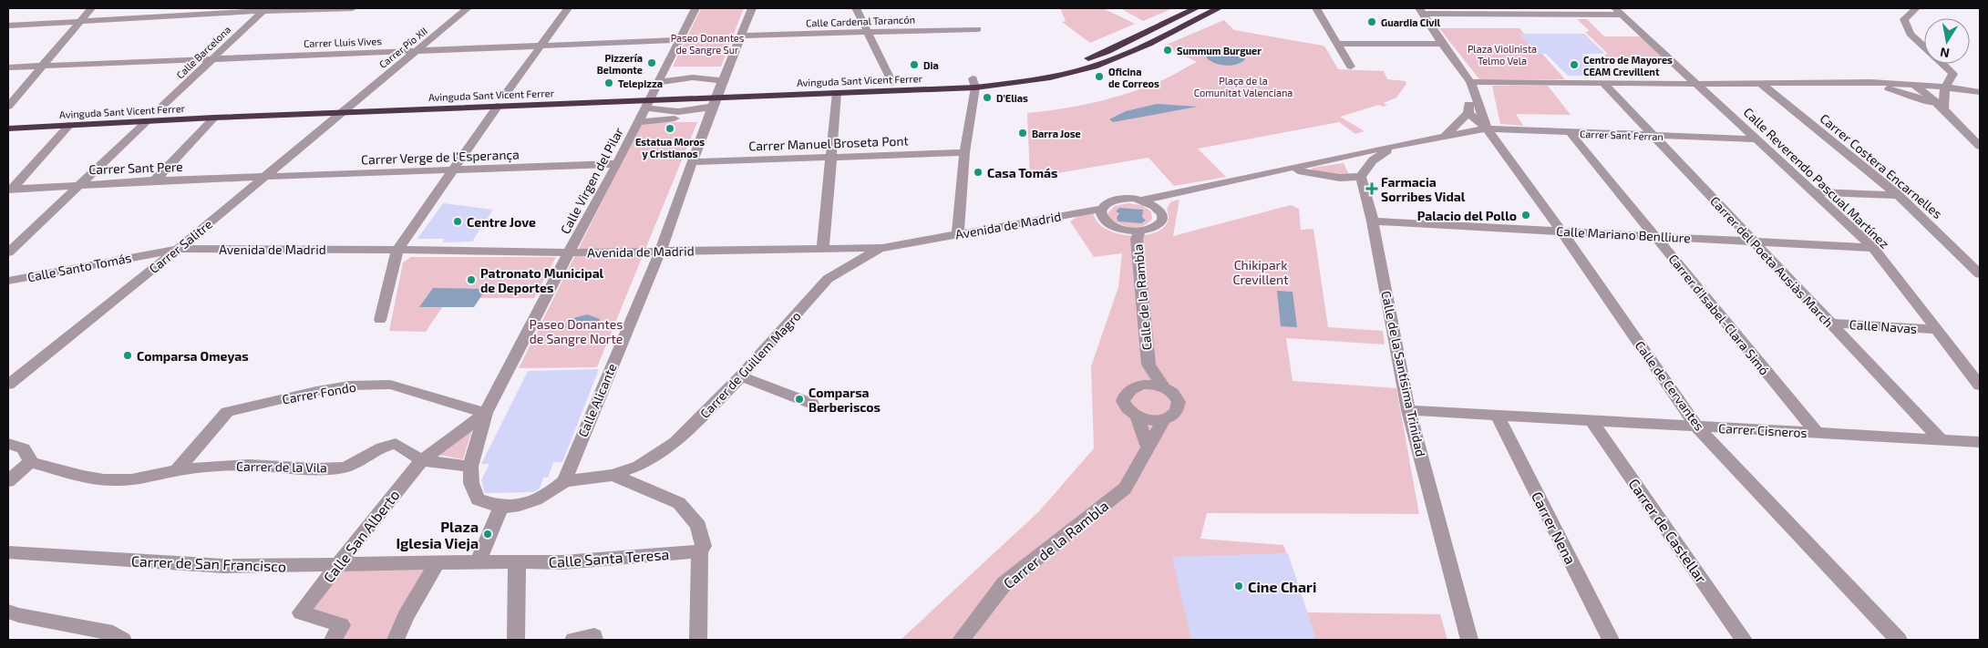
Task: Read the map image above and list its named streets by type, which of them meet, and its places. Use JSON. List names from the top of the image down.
{
  "streets": {
    "highway": ["Avinguda Sant Vicent Ferrer"],
    "street": [
      "Calle Cardenal Tarancón",
      "Carrer Lluis Vives",
      "Carrer Pío XII",
      "Calle Barcelona",
      "Carrer Sant Ferran",
      "Carrer Manuel Broseta Pont",
      "Carrer Verge de l'Esperança",
      "Carrer Costera Encarnelles",
      "Carrer Sant Pere",
      "Calle Reverendo Pascual Martínez",
      "Calle Virgen del Pilar",
      "Avenida de Madrid",
      "Calle Mariano Benlliure",
      "Carrer Salitre",
      "Carrer del Poeta Ausiàs March",
      "Calle Santo Tomás",
      "Calle de la Rambla",
      "Carrer d'Isabel-Clara Simó",
      "Calle Navas",
      "Carrer de Guillem Magro",
      "Calle de la Santísima Trinidad",
      "Calle de Cervantes",
      "Carrer Fondo",
      "Calle Alicante",
      "Carrer Cisneros",
      "Carrer de la Vila",
      "Carrer Nena",
      "Carrer de Castellar",
      "Calle San Alberto",
      "Carrer de la Rambla",
      "Calle Santa Teresa",
      "Carrer de San Francisco"
    ]
  },
  "crossings": [
    ["Carrer Lluis Vives", "Carrer Pío XII"],
    ["Carrer Lluis Vives", "Calle Barcelona"],
    ["Carrer Lluis Vives", "Calle Virgen del Pilar"],
    ["Carrer Pío XII", "Avinguda Sant Vicent Ferrer"],
    ["Carrer Pío XII", "Carrer Salitre"],
    ["Calle Barcelona", "Avinguda Sant Vicent Ferrer"],
    ["Avinguda Sant Vicent Ferrer", "Calle Virgen del Pilar"],
    ["Avinguda Sant Vicent Ferrer", "Carrer Salitre"],
    ["Carrer Sant Ferran", "Calle Reverendo Pascual Martínez"],
    ["Carrer Sant Ferran", "Carrer del Poeta Ausiàs March"],
    ["Carrer Sant Ferran", "Carrer d'Isabel-Clara Simó"],
    ["Carrer Sant Ferran", "Calle de Cervantes"],
    ["Carrer Verge de l'Esperança", "Carrer Sant Pere"],
    ["Carrer Verge de l'Esperança", "Calle Virgen del Pilar"],
    ["Carrer Verge de l'Esperança", "Carrer Salitre"],
    ["Carrer Sant Pere", "Carrer Salitre"],
    ["Calle Reverendo Pascual Martínez", "Calle Mariano Benlliure"],
    ["Calle Reverendo Pascual Martínez", "Calle Navas"],
    ["Calle Virgen del Pilar", "Avenida de Madrid"],
    ["Calle Virgen del Pilar", "Carrer Fondo"],
    ["Calle Virgen del Pilar", "Calle San Alberto"],
    ["Avenida de Madrid", "Carrer Salitre"],
    ["Avenida de Madrid", "Calle Santo Tomás"],
    ["Avenida de Madrid", "Carrer de Guillem Magro"],
    ["Avenida de Madrid", "Calle Alicante"],
    ["Calle Mariano Benlliure", "Carrer del Poeta Ausiàs March"],
    ["Calle Mariano Benlliure", "Carrer d'Isabel-Clara Simó"],
    ["Calle Mariano Benlliure", "Calle de la Santísima Trinidad"],
    ["Calle Mariano Benlliure", "Calle de Cervantes"],
    ["Carrer Salitre", "Calle Santo Tomás"],
    ["Carrer del Poeta Ausiàs March", "Calle Navas"],
    ["Carrer del Poeta Ausiàs March", "Carrer Cisneros"],
    ["Calle de la Rambla", "Carrer de la Rambla"],
    ["Carrer d'Isabel-Clara Simó", "Carrer Cisneros"],
    ["Carrer de Guillem Magro", "Calle Alicante"],
    ["Calle de la Santísima Trinidad", "Carrer Cisneros"],
    ["Calle de Cervantes", "Carrer Cisneros"],
    ["Carrer Fondo", "Carrer de la Vila"],
    ["Carrer Fondo", "Calle San Alberto"],
    ["Carrer Cisneros", "Carrer Nena"],
    ["Carrer Cisneros", "Carrer de Castellar"],
    ["Carrer de la Vila", "Calle San Alberto"],
    ["Calle San Alberto", "Carrer de San Francisco"],
    ["Calle Santa Teresa", "Carrer de San Francisco"]
  ],
  "parks": [
    "Paseo Donantes de Sangre Sur",
    "Plaza Violinista Telmo Vela",
    "Plaça de la Comunitat Valenciana",
    "Chikipark Crevillent",
    "Paseo Donantes de Sangre Norte"
  ],
  "places": {
    "other": [
      "Guardia Civil",
      "Summum Burguer",
      "Pizzería Belmonte",
      "Dia",
      "Centro de Mayores CEAM Crevillent",
      "Oficina de Correos",
      "Telepizza",
      "D'Elias",
      "Estatua Moros y Cristianos",
      "Barra Jose",
      "Casa Tomás",
      "Palacio del Pollo",
      "Centre Jove",
      "Patronato Municipal de Deportes",
      "Comparsa Omeyas",
      "Comparsa Berberiscos",
      "Plaza Iglesia Vieja",
      "Cine Chari"
    ],
    "health": ["Farmacia Sorribes Vidal"]
  },
  "north": "bottom"
}
